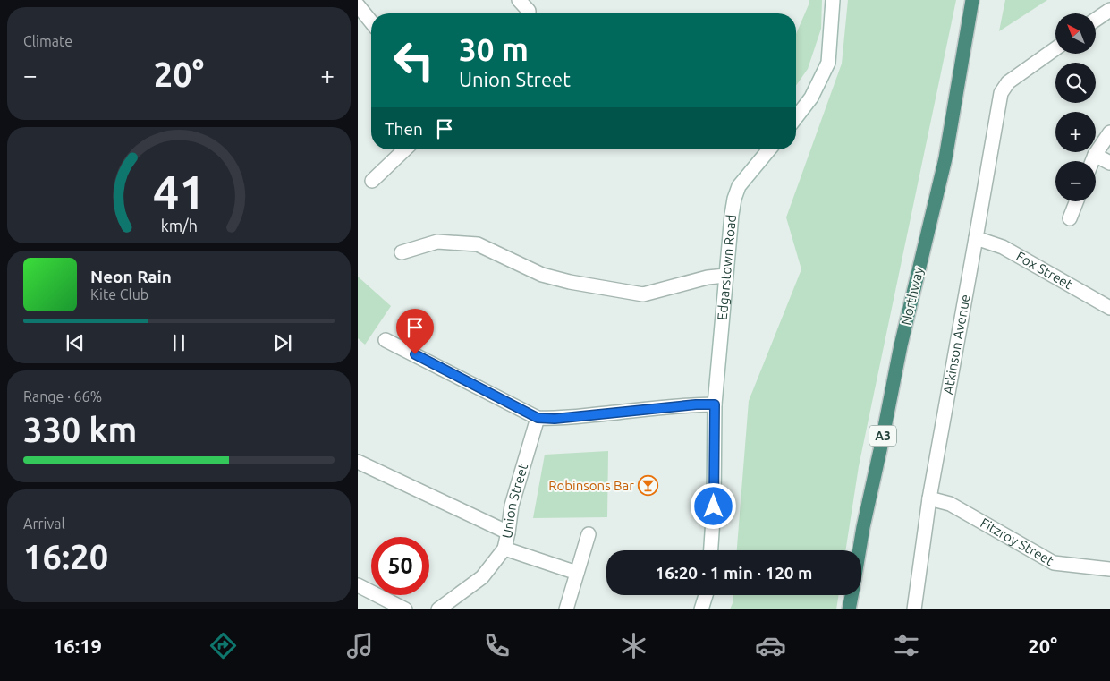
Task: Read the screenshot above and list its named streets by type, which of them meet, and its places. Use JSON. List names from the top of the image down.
{
  "streets": {
    "highway": ["Northway", "A3"],
    "street": [
      "Edgarstown Road",
      "Fox Street",
      "Atkinson Avenue",
      "Union Street",
      "Fitzroy Street"
    ]
  },
  "crossings": [
    ["Fox Street", "Atkinson Avenue"],
    ["Atkinson Avenue", "Fitzroy Street"]
  ],
  "places": {
    "bar": ["Robinsons Bar"]
  },
  "north": "top left",
  "page": {
    "tile": [
      "Climate",
      ["Range · 66%", "330 km"],
      ["Arrival", "16:20"]
    ],
    "map_buttons": ["+", "−"],
    "turn": ["30 m", "Union Street"],
    "heat": ["−", "20°", "+"],
    "then": "Then",
    "song": ["Neon Rain", "Kite Club"],
    "limit": "50",
    "trip": "16:20 · 1 min · 120 m",
    "tabs": ["16:19", "20°"],
    "gauge": ["41", "km/h"]
  }
}
